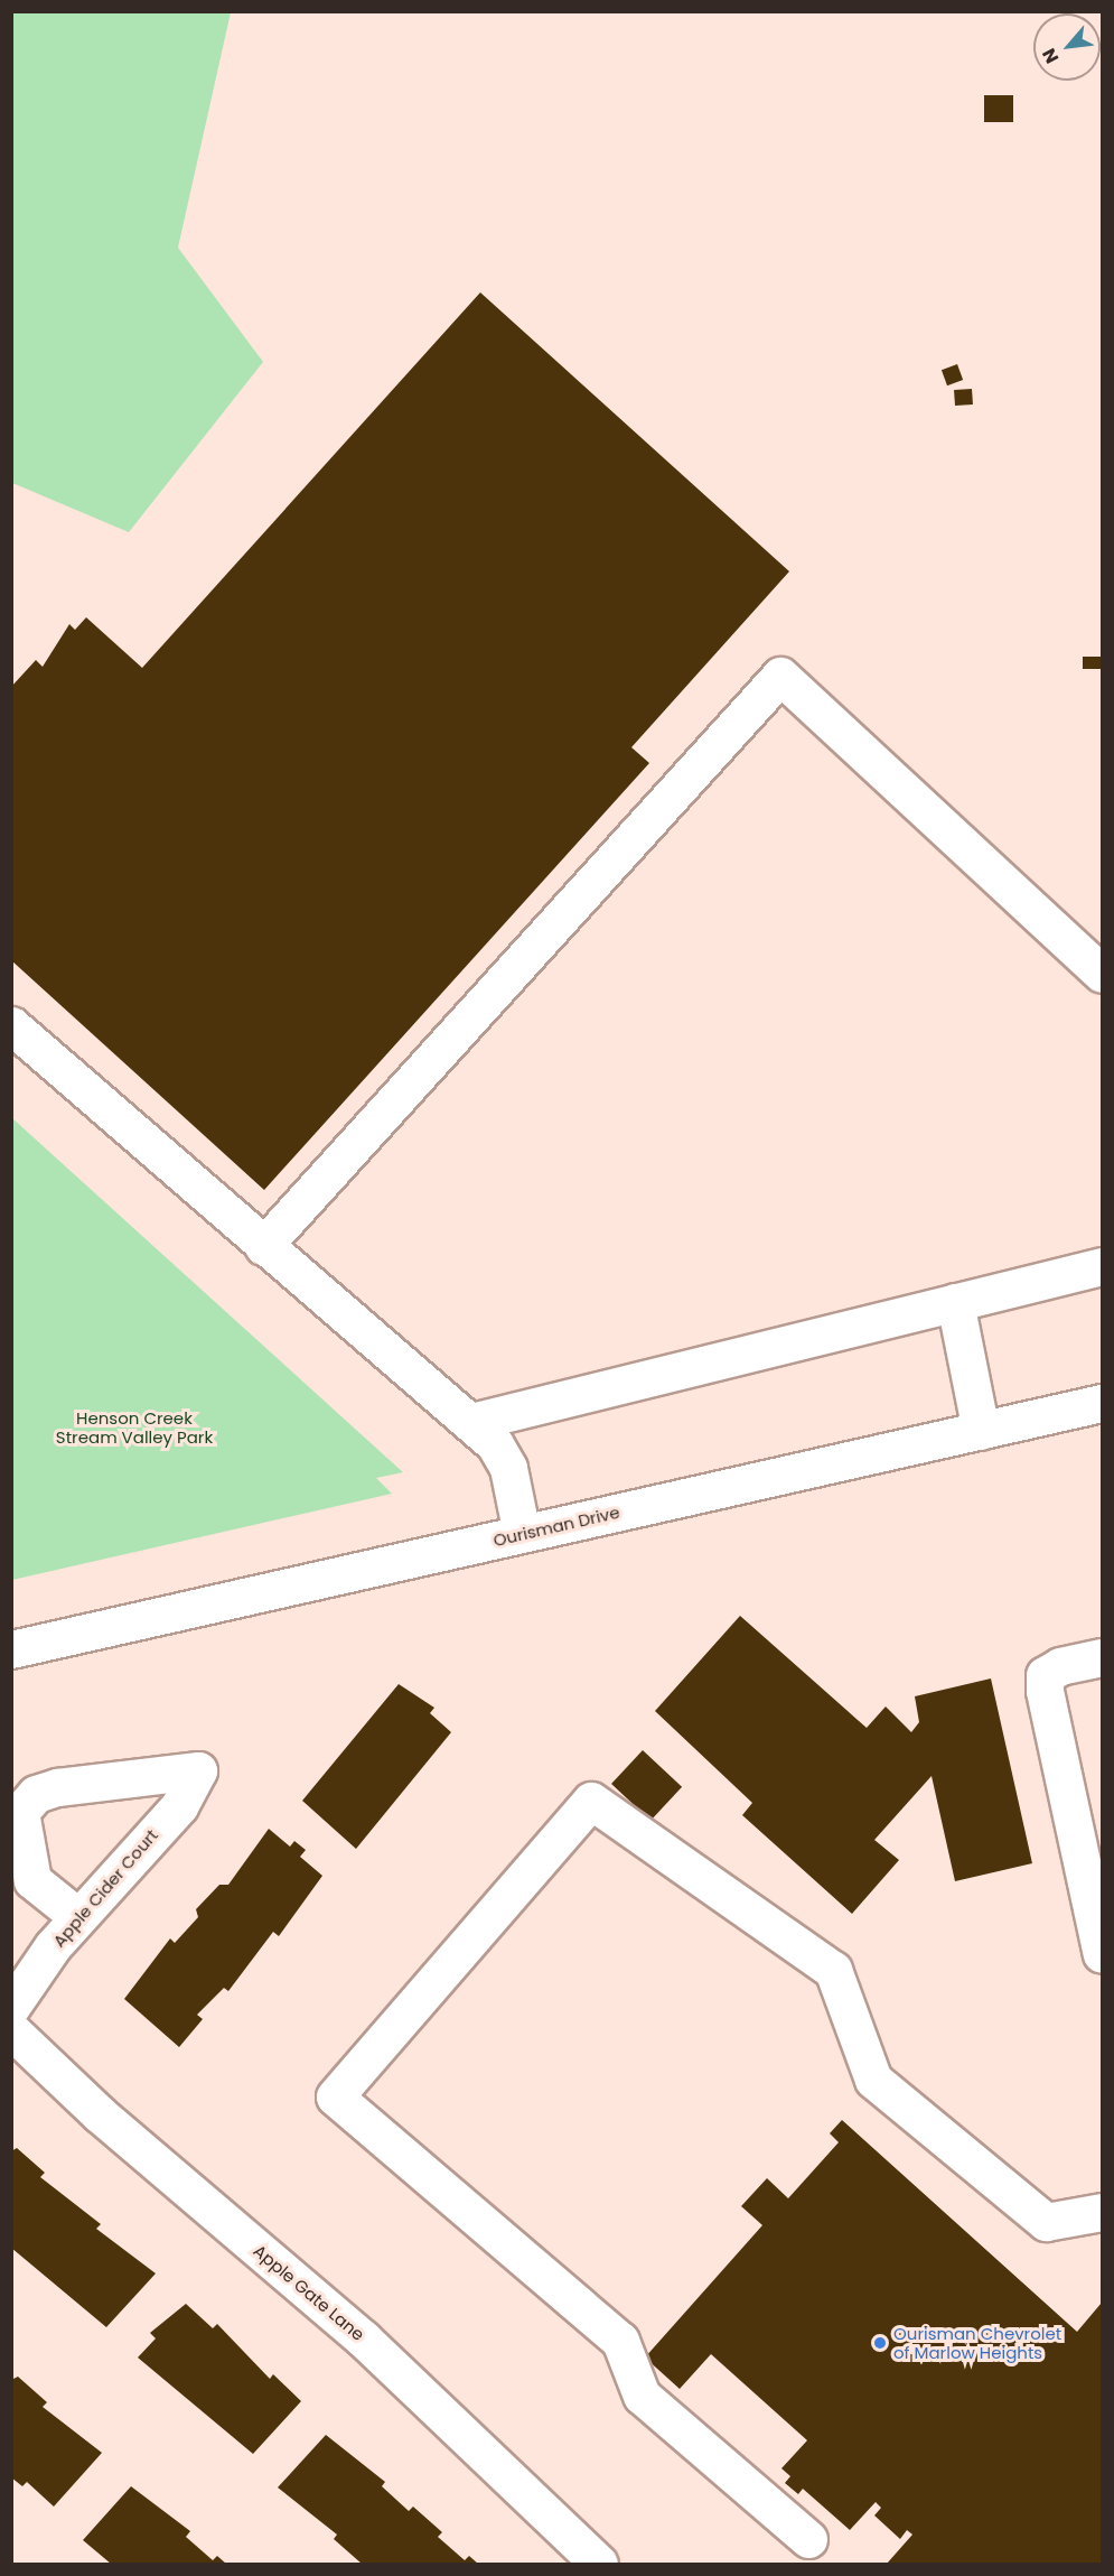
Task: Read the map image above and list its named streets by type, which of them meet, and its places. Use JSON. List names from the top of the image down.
{
  "streets": {
    "street": ["Ourisman Drive", "Apple Cider Court", "Apple Gate Lane"]
  },
  "parks": ["Henson Creek Stream Valley Park"],
  "places": ["Ourisman Chevrolet of Marlow Heights"],
  "north": "bottom left"
}
